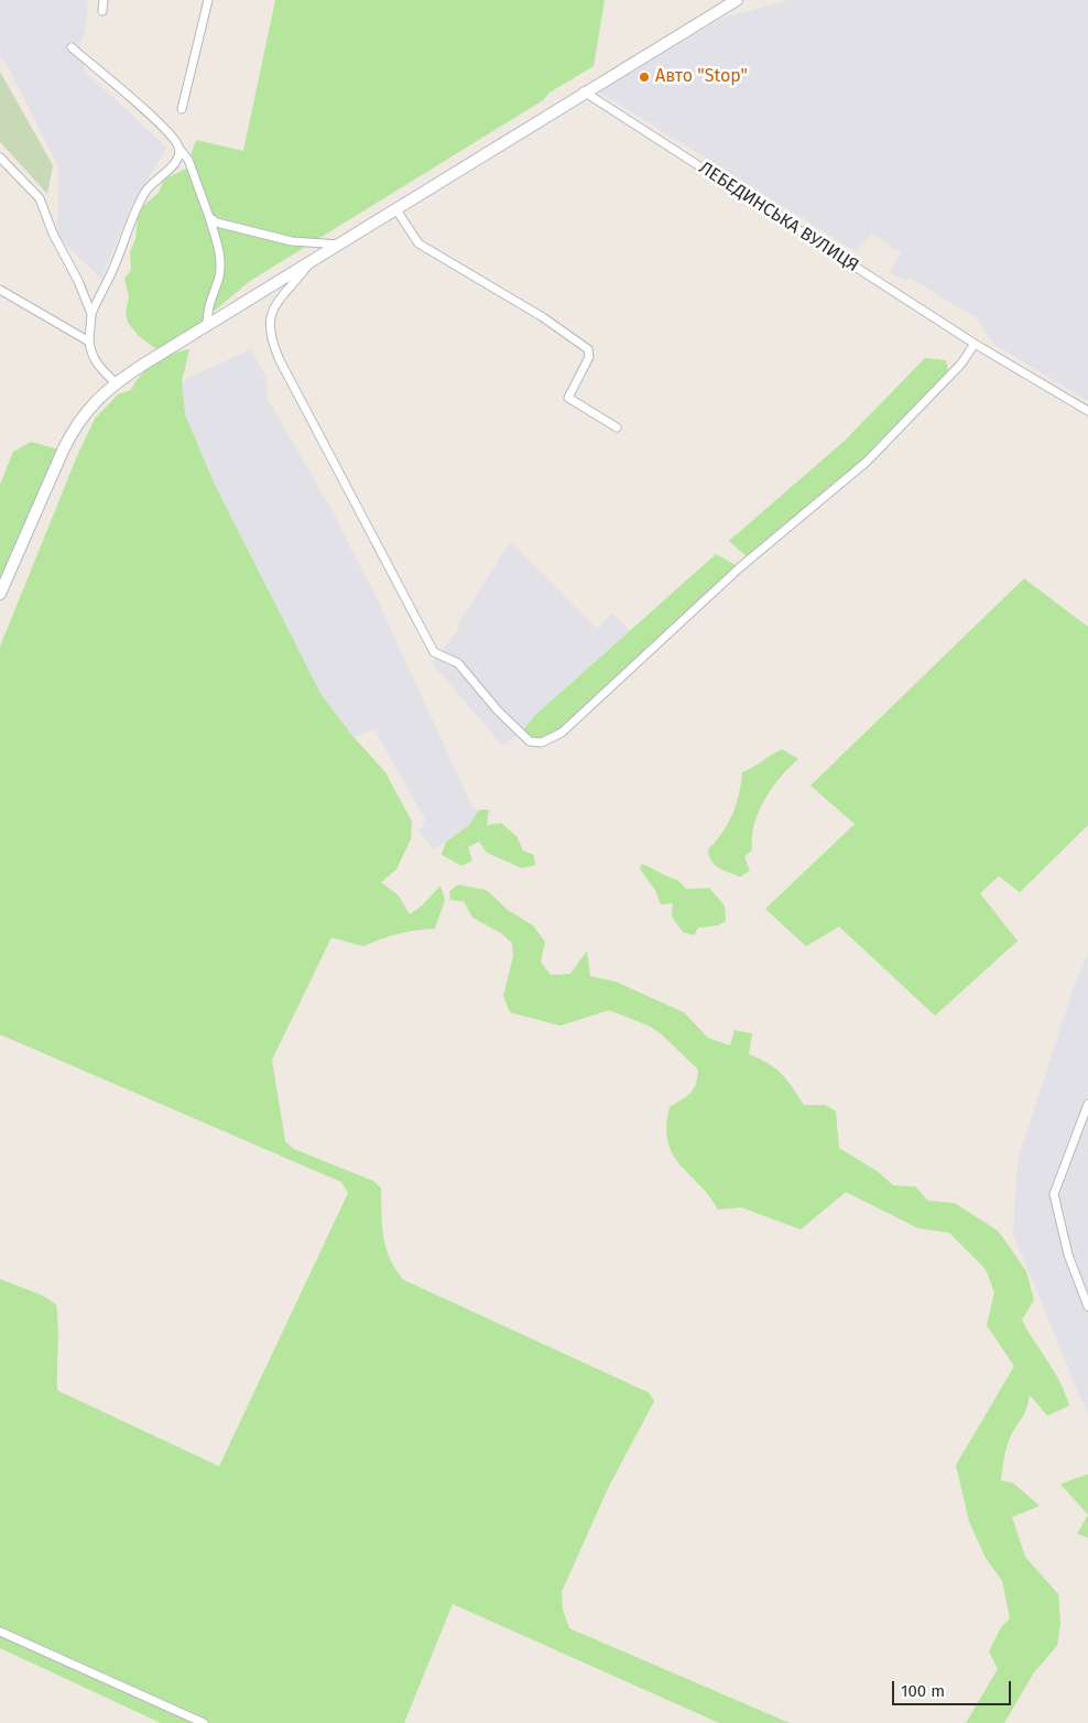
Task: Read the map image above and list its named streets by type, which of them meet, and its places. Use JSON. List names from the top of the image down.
{
  "streets": {
    "street": ["ЛЕБЕДИНСЬКА ВУЛИЦЯ"]
  },
  "places": ["Авто \"Stop\""],
  "scale_bar": "100 m"
}
